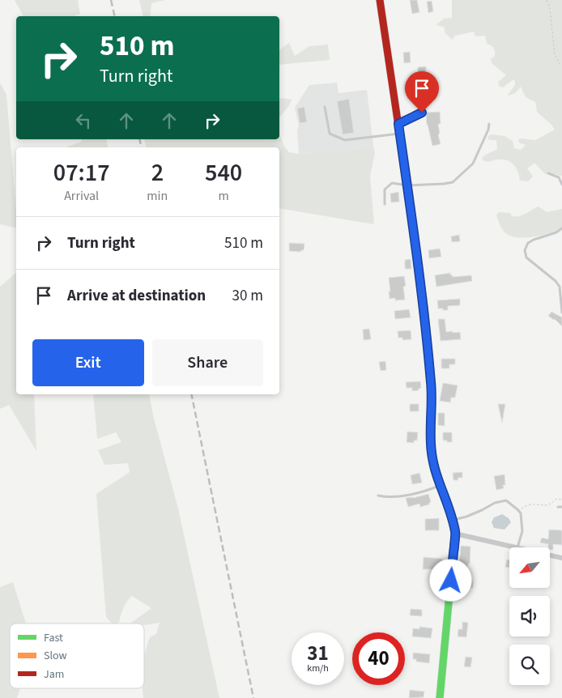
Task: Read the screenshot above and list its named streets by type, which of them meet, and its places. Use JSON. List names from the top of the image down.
{
  "legend": ["Fast", "Slow", "Jam"],
  "north": "bottom left",
  "page": {
    "turn": ["510 m", "Turn right"],
    "eta": [
      "07:17",
      "Arrival",
      "2",
      "min",
      "540",
      "m"
    ],
    "list": [
      {
        "name": "Turn right",
        "value": "510 m"
      },
      {
        "name": "Arrive at destination",
        "value": "30 m"
      }
    ],
    "buttons": ["Exit", "Share"],
    "speed": "31 km/h",
    "limit": "40"
  }
}
